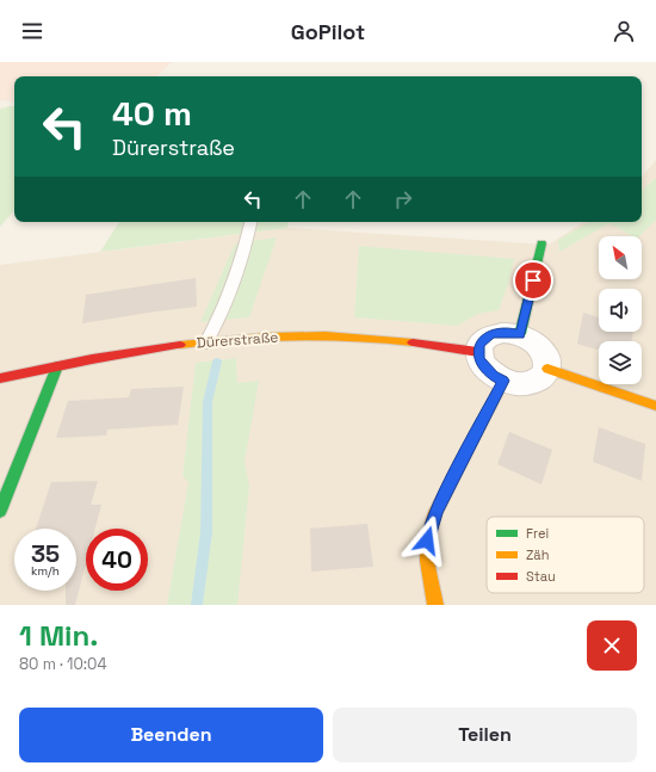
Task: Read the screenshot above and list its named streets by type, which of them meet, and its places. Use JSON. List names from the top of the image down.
{
  "streets": {
    "street": ["Dürerstraße"]
  },
  "legend": ["Frei", "Zäh", "Stau"],
  "north": "top left",
  "page": {
    "header": "GoPilot",
    "turn": ["40 m", "Dürerstraße"],
    "speed": "35 km/h",
    "limit": "40",
    "heading": ["1 Min.", "80 m · 10:04"],
    "buttons": ["Beenden", "Teilen"]
  }
}
